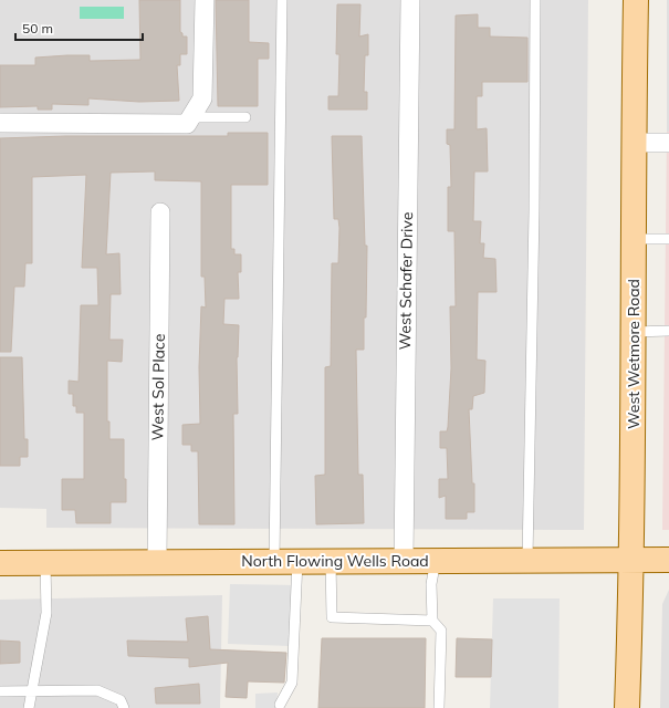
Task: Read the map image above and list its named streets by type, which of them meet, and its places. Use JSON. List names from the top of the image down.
{
  "streets": {
    "main road": ["West Wetmore Road", "North Flowing Wells Road"],
    "street": ["West Schafer Drive", "West Sol Place"]
  },
  "crossings": [
    ["West Schafer Drive", "North Flowing Wells Road"],
    ["West Wetmore Road", "North Flowing Wells Road"],
    ["West Sol Place", "North Flowing Wells Road"]
  ],
  "scale_bar": "50 m"
}
